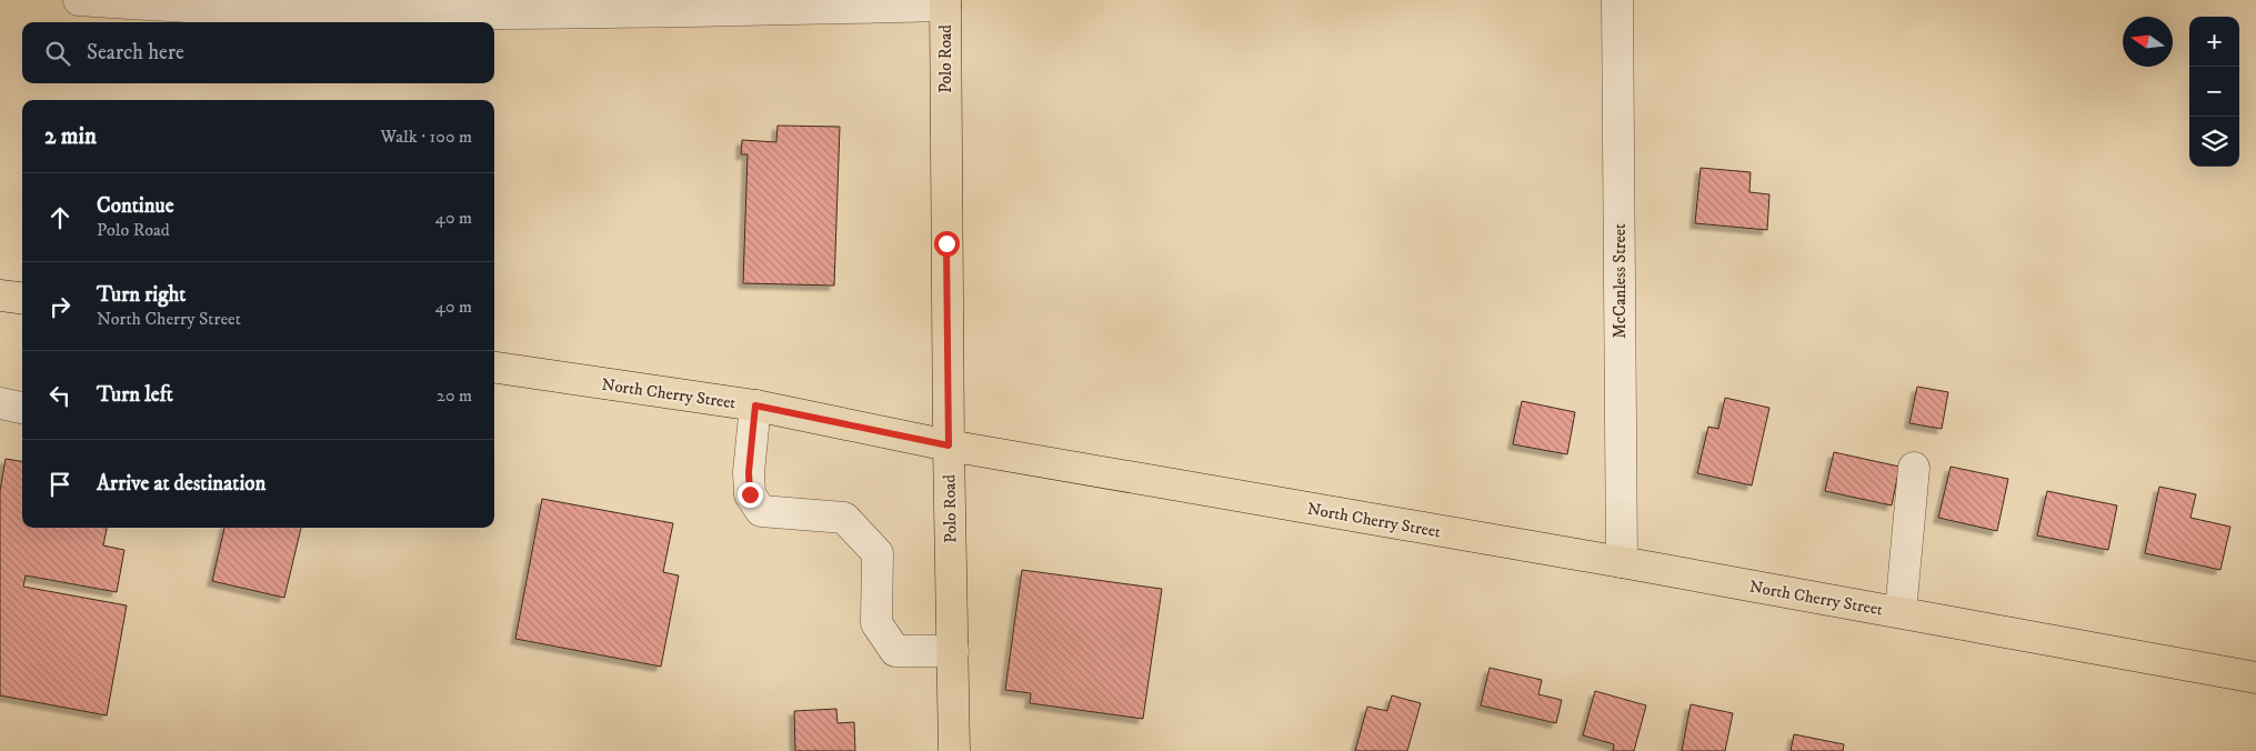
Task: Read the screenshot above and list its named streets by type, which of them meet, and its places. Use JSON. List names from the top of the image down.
{
  "streets": {
    "main road": ["Polo Road", "North Cherry Street"],
    "street": ["McCanless Street"]
  },
  "crossings": [
    ["Polo Road", "North Cherry Street"],
    ["McCanless Street", "North Cherry Street"]
  ],
  "north": "left",
  "page": {
    "map_buttons": ["+", "−"],
    "search": "Search here",
    "heading": ["2 min", "Walk · 100 m"],
    "list": [
      ["Continue", "Polo Road", "40 m"],
      ["Turn right", "North Cherry Street", "40 m"],
      ["Turn left", "20 m"],
      "Arrive at destination"
    ]
  }
}
